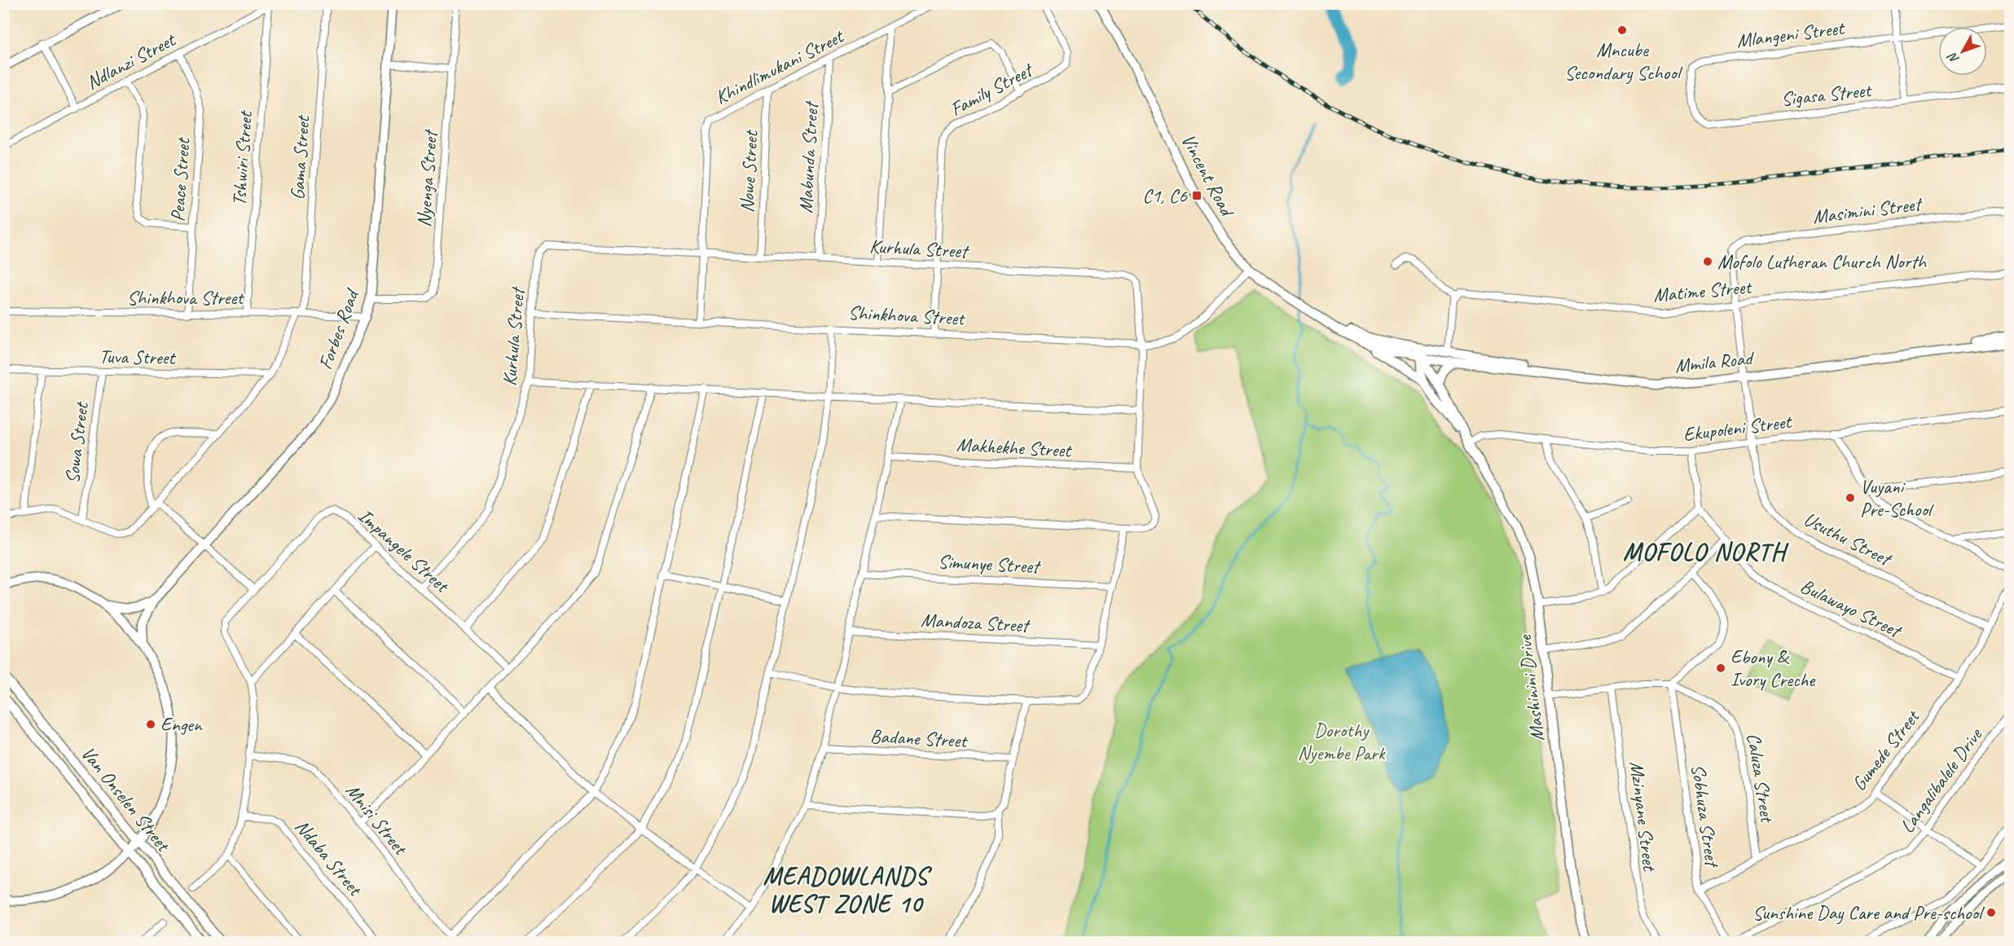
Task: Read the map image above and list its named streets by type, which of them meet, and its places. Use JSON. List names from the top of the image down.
{
  "streets": {
    "main road": [
      "Vincent Road",
      "Forbes Road",
      "Mmila Road",
      "Mashinini Drive",
      "Van Onselen Street"
    ],
    "street": [
      "Mlangeni Street",
      "Ndlanzi Street",
      "Khindlimukani Street",
      "Family Street",
      "Sigasa Street",
      "Gama Street",
      "Mabunda Street",
      "Tshwiri Street",
      "Nowe Street",
      "Nyenga Street",
      "Peace Street",
      "Masimini Street",
      "Kurhula Street",
      "Matime Street",
      "Shinkhova Street",
      "Tuva Street",
      "Ekupoleni Street",
      "Sowa Street",
      "Makhekhe Street",
      "Usuthu Street",
      "Impangele Street",
      "Simunye Street",
      "Bulawayo Street",
      "Mandoza Street",
      "Badane Street",
      "Gumede Street",
      "Caluza Street",
      "Langalibalele Drive",
      "Sobhuza Street",
      "Mzinyane Street",
      "Mnisi Street",
      "Ndaba Street"
    ]
  },
  "crossings": [
    ["Mlangeni Street", "Sigasa Street"],
    ["Ndlanzi Street", "Tshwiri Street"],
    ["Ndlanzi Street", "Peace Street"],
    ["Khindlimukani Street", "Mabunda Street"],
    ["Khindlimukani Street", "Nowe Street"],
    ["Khindlimukani Street", "Kurhula Street"],
    ["Khindlimukani Street", "Shinkhova Street"],
    ["Family Street", "Kurhula Street"],
    ["Family Street", "Shinkhova Street"],
    ["Gama Street", "Shinkhova Street"],
    ["Gama Street", "Tuva Street"],
    ["Gama Street", "Sowa Street"],
    ["Mabunda Street", "Kurhula Street"],
    ["Tshwiri Street", "Shinkhova Street"],
    ["Nowe Street", "Kurhula Street"],
    ["Vincent Road", "Shinkhova Street"],
    ["Vincent Road", "Mmila Road"],
    ["Vincent Road", "Mashinini Drive"],
    ["Nyenga Street", "Forbes Road"],
    ["Peace Street", "Shinkhova Street"],
    ["Masimini Street", "Usuthu Street"],
    ["Kurhula Street", "Shinkhova Street"],
    ["Kurhula Street", "Makhekhe Street"],
    ["Kurhula Street", "Impangele Street"],
    ["Matime Street", "Usuthu Street"],
    ["Shinkhova Street", "Forbes Road"],
    ["Tuva Street", "Sowa Street"],
    ["Mmila Road", "Usuthu Street"],
    ["Mmila Road", "Mashinini Drive"],
    ["Ekupoleni Street", "Usuthu Street"],
    ["Ekupoleni Street", "Mashinini Drive"],
    ["Usuthu Street", "Gumede Street"],
    ["Bulawayo Street", "Gumede Street"],
    ["Mashinini Drive", "Caluza Street"],
    ["Gumede Street", "Caluza Street"],
    ["Gumede Street", "Sobhuza Street"],
    ["Caluza Street", "Sobhuza Street"],
    ["Caluza Street", "Mzinyane Street"],
    ["Langalibalele Drive", "Sobhuza Street"]
  ],
  "districts": ["MOFOLO NORTH", "MEADOWLANDS WEST ZONE 10"],
  "parks": ["Dorothy Nyembe Park"],
  "places": {
    "other": [
      "Mncube Secondary School",
      "Mofolo Lutheran Church North",
      "Vuyani Pre-School",
      "Ebony & Ivory Creche",
      "Engen",
      "Sunshine Day Care and Pre-school"
    ],
    "transit": ["C1, C6"]
  },
  "north": "bottom left"
}
